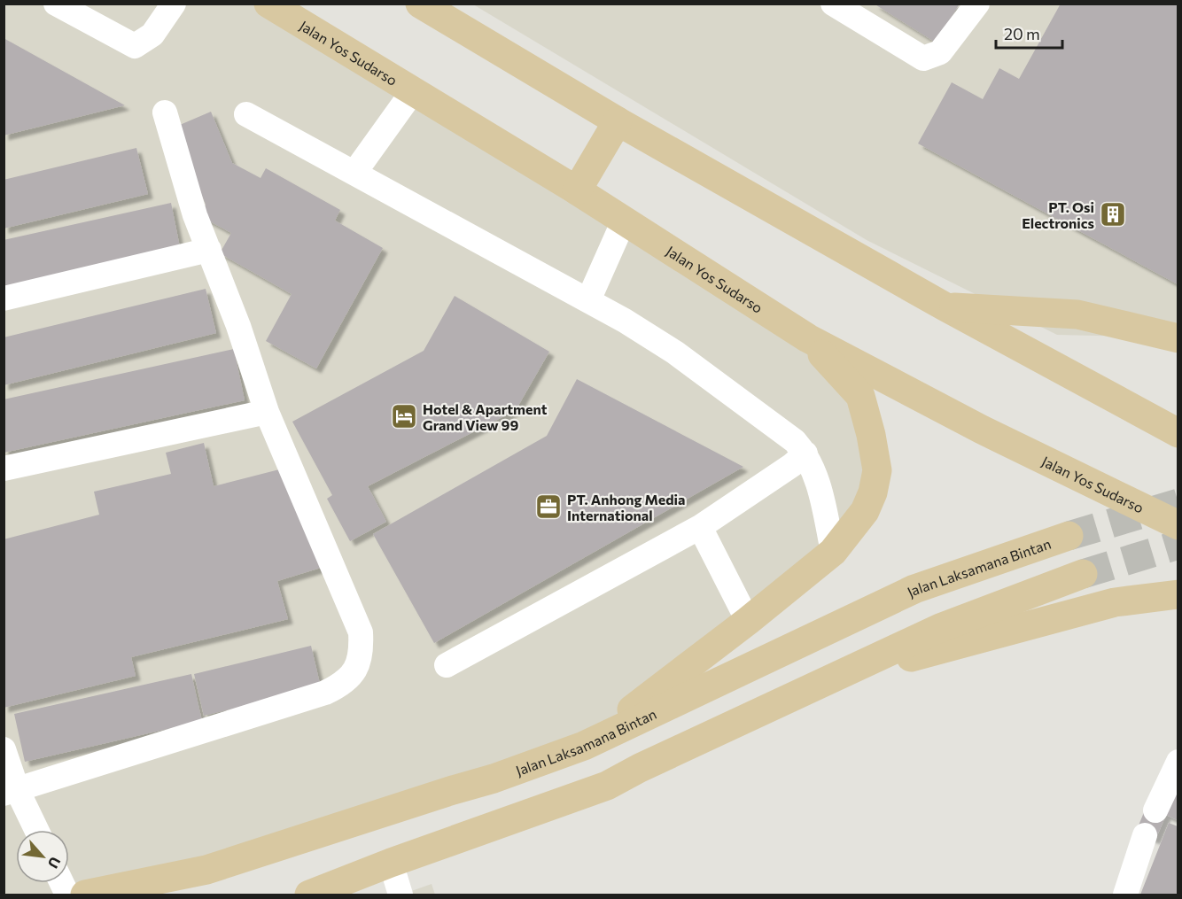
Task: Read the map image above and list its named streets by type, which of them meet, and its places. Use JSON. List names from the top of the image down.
{
  "streets": {
    "main road": ["Jalan Yos Sudarso", "Jalan Laksamana Bintan"]
  },
  "places": {
    "building": ["PT. Osi Electronics"],
    "hotel": ["Hotel & Apartment Grand View 99"],
    "office": ["PT. Anhong Media International"]
  },
  "scale_bar": "20 m",
  "north": "bottom right"
}
